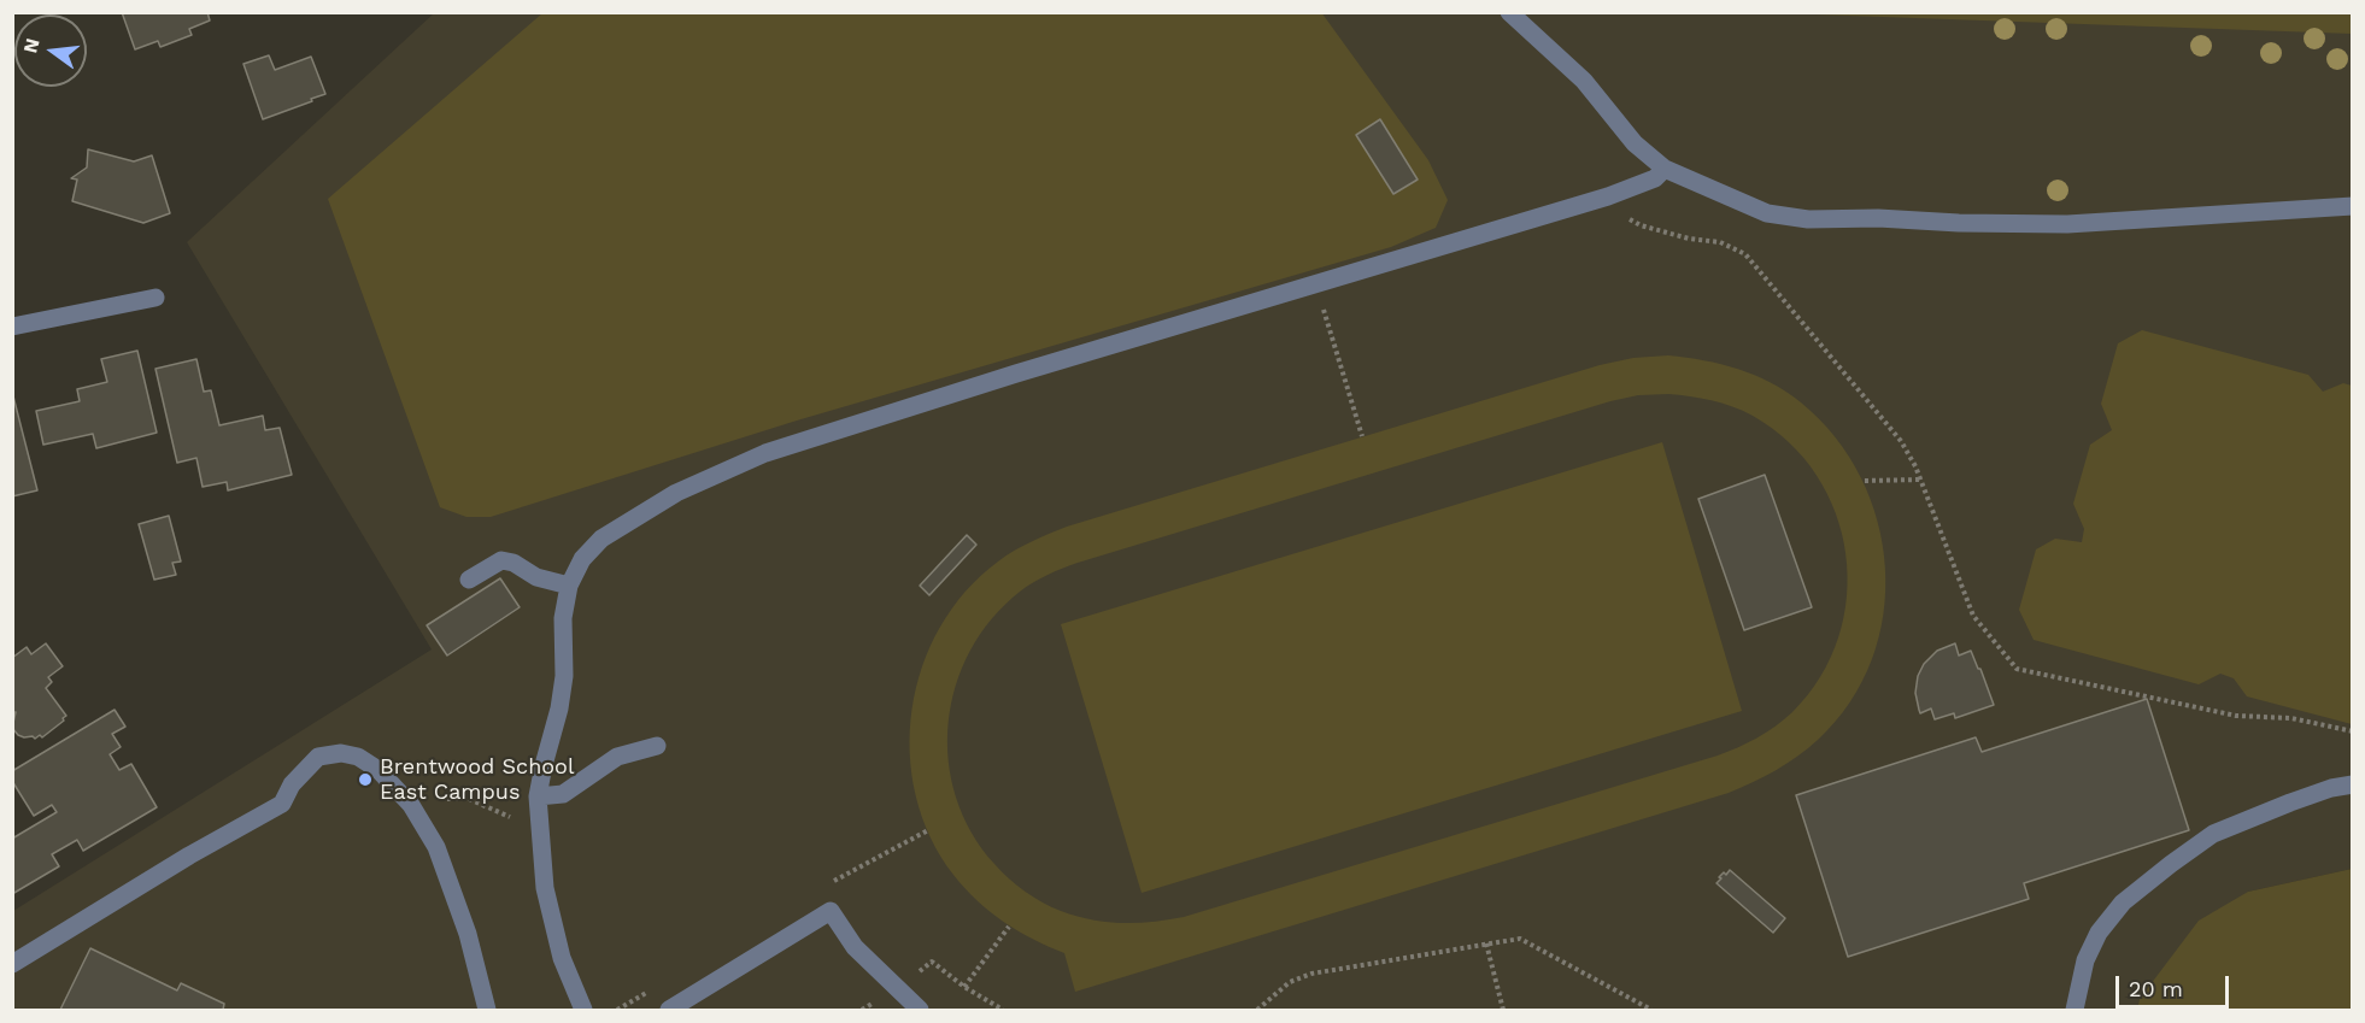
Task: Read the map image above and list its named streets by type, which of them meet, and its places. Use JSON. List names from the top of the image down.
{
  "places": ["Brentwood School East Campus"],
  "scale_bar": "20 m",
  "north": "left"
}
